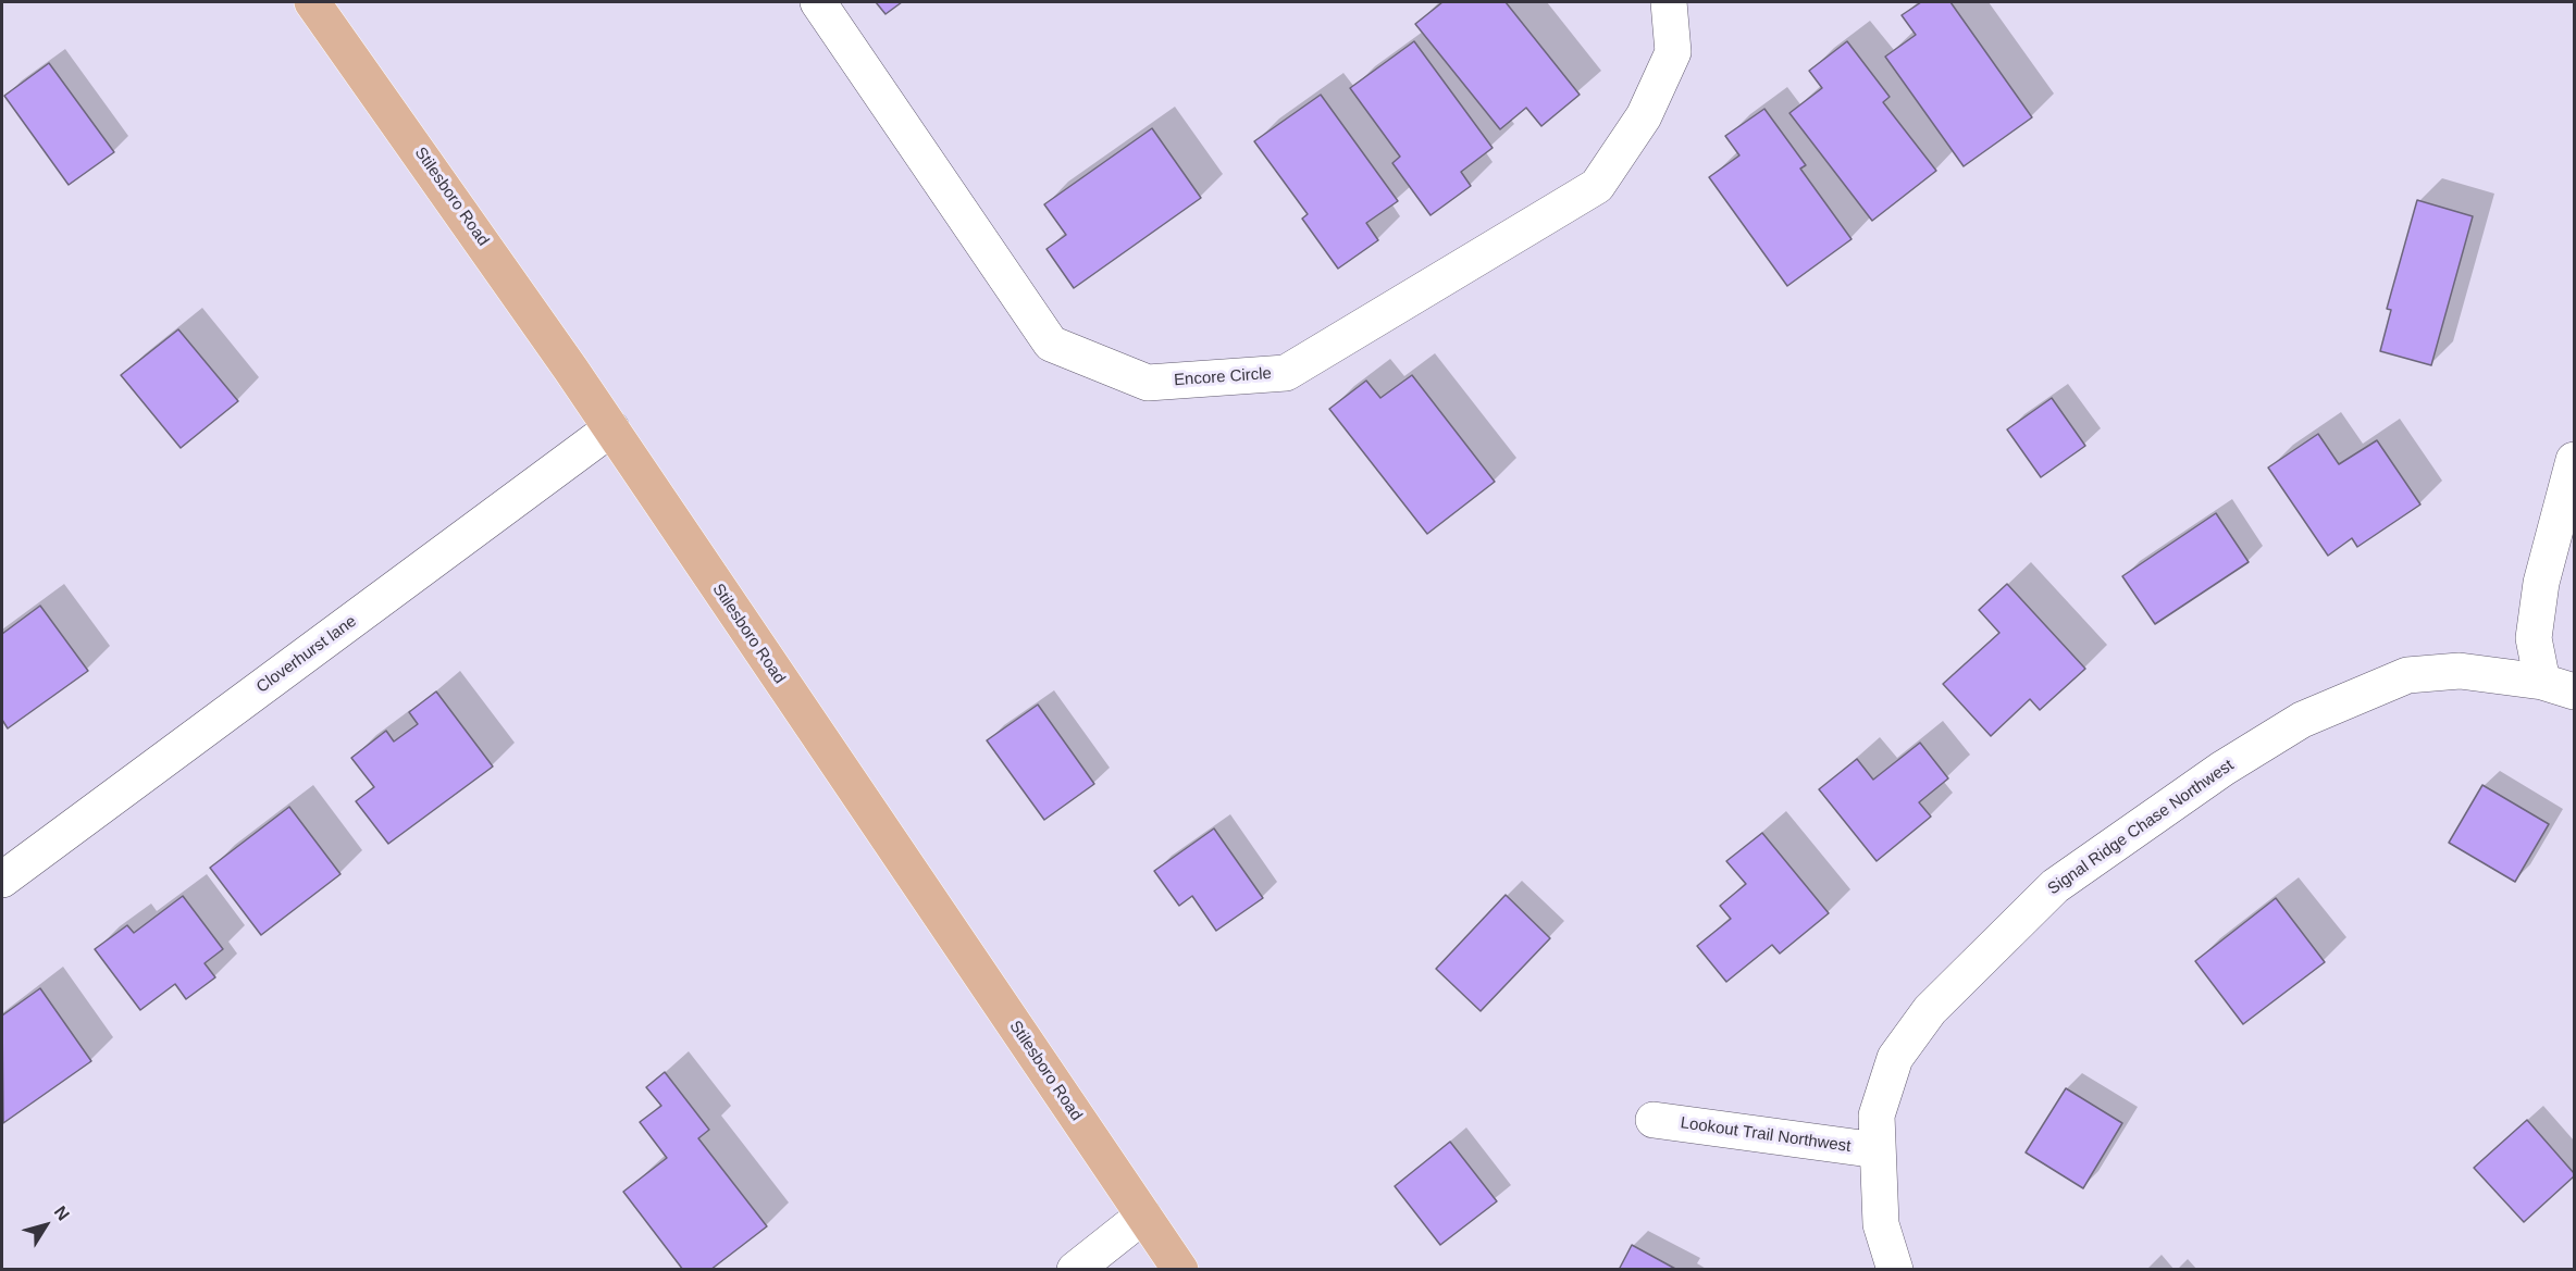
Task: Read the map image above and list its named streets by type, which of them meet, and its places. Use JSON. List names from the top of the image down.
{
  "streets": {
    "main road": ["Stilesboro Road"],
    "street": [
      "Encore Circle",
      "Cloverhurst lane",
      "Signal Ridge Chase Northwest",
      "Lookout Trail Northwest"
    ]
  },
  "crossings": [
    ["Stilesboro Road", "Cloverhurst lane"],
    ["Signal Ridge Chase Northwest", "Lookout Trail Northwest"]
  ],
  "north": "top right"
}
